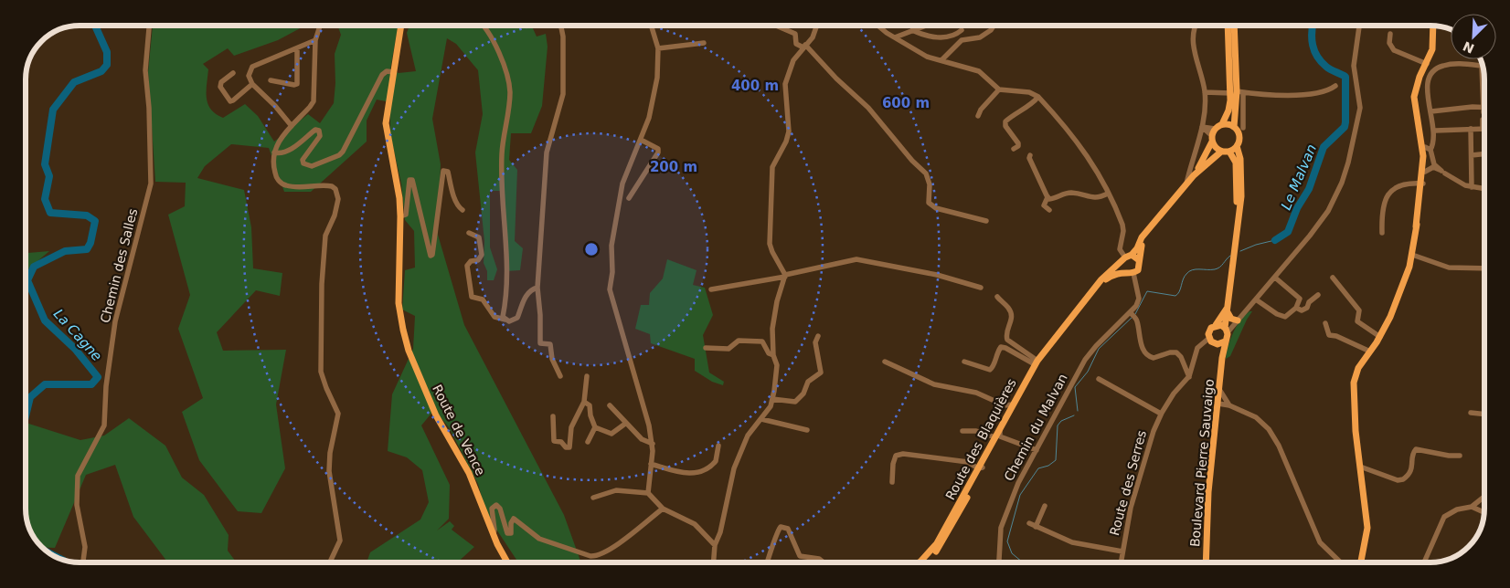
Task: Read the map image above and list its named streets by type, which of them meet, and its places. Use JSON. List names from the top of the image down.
{
  "streets": {
    "main road": ["Route de Vence", "Route des Blaquières", "Boulevard Pierre Sauvaigo"],
    "street": ["Chemin des Salles", "Chemin du Malvan", "Route des Serres"]
  },
  "crossings": [
    ["Boulevard Pierre Sauvaigo", "Route des Serres"]
  ],
  "water": ["Le Malvan", "La Cagne"],
  "north": "bottom left",
  "rings": ["400 m", "600 m", "200 m"]
}
